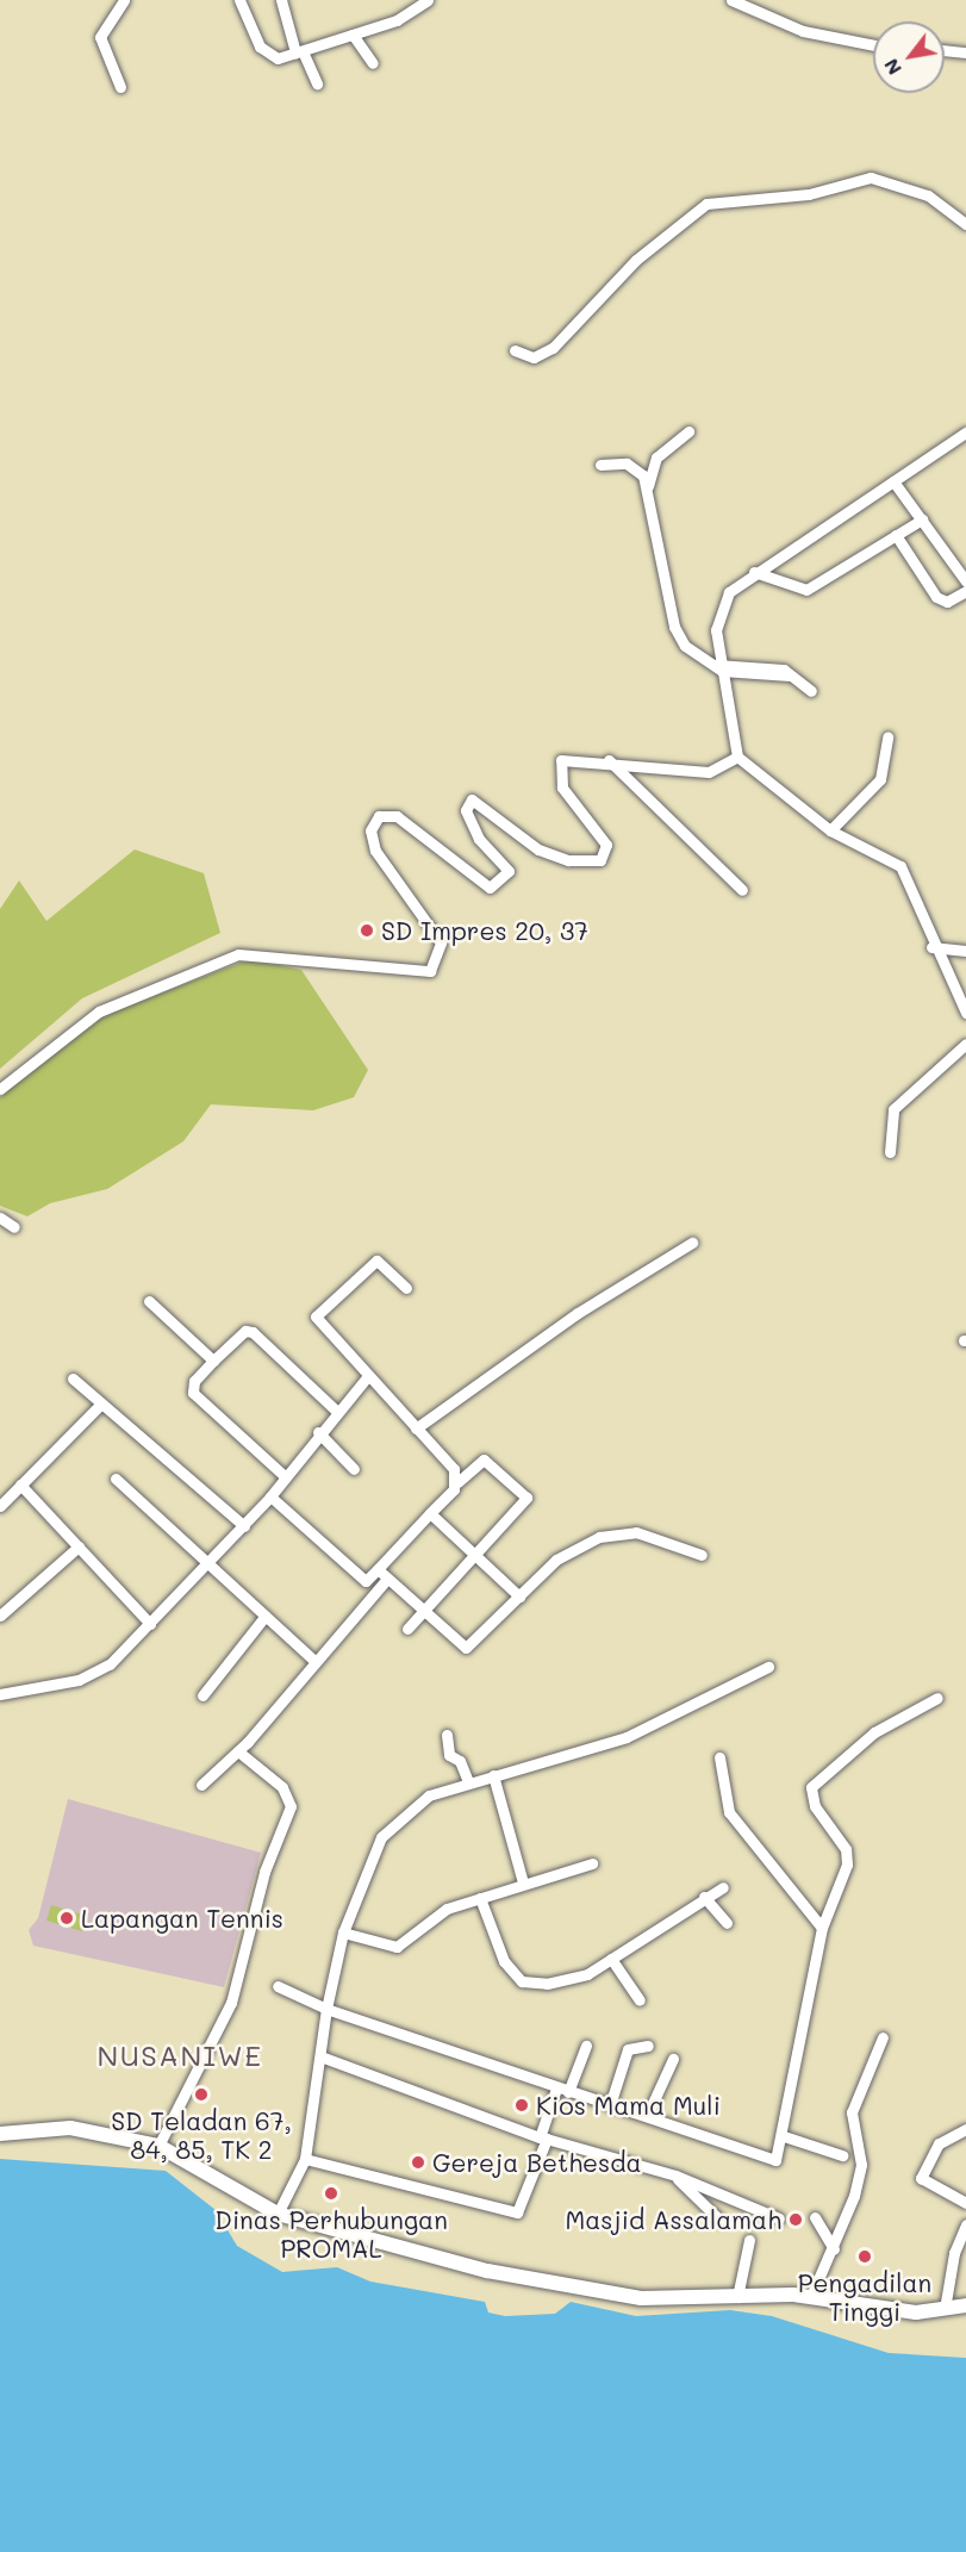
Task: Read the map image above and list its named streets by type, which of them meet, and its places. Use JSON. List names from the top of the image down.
{
  "districts": ["NUSANIWE"],
  "places": [
    "SD Impres 20, 37",
    "Lapangan Tennis",
    "SD Teladan 67, 84, 85, TK 2",
    "Kios Mama Muli",
    "Gereja Bethesda",
    "Dinas Perhubungan PROMAL",
    "Masjid Assalamah",
    "Pengadilan Tinggi"
  ],
  "north": "bottom left"
}
